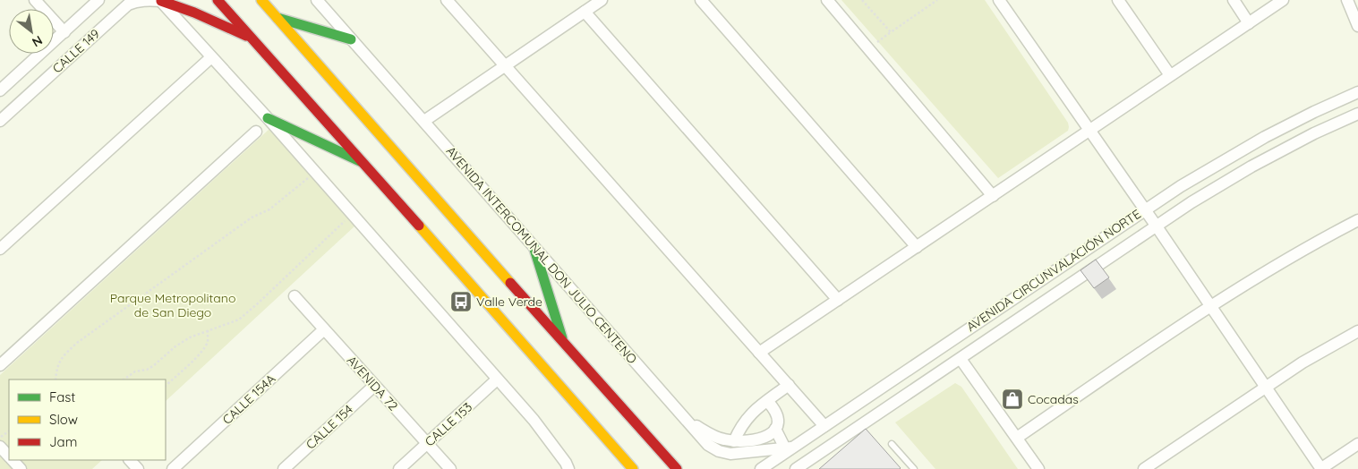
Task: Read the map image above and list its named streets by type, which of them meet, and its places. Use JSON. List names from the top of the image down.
{
  "streets": {
    "street": [
      "CALLE 149",
      "AVENIDA INTERCOMUNAL DON JULIO CENTENO",
      "AVENIDA CIRCUNVALACIÓN NORTE",
      "AVENIDA 72",
      "CALLE 154A",
      "CALLE 153",
      "CALLE 154"
    ]
  },
  "crossings": [
    ["AVENIDA INTERCOMUNAL DON JULIO CENTENO", "AVENIDA CIRCUNVALACIÓN NORTE"],
    ["AVENIDA 72", "CALLE 154A"],
    ["AVENIDA 72", "CALLE 153"],
    ["AVENIDA 72", "CALLE 154"]
  ],
  "parks": ["Parque Metropolitano de San Diego"],
  "places": {
    "bus stop": ["Valle Verde"],
    "shop": ["Cocadas"]
  },
  "legend": ["Fast", "Slow", "Jam"],
  "north": "bottom right"
}
